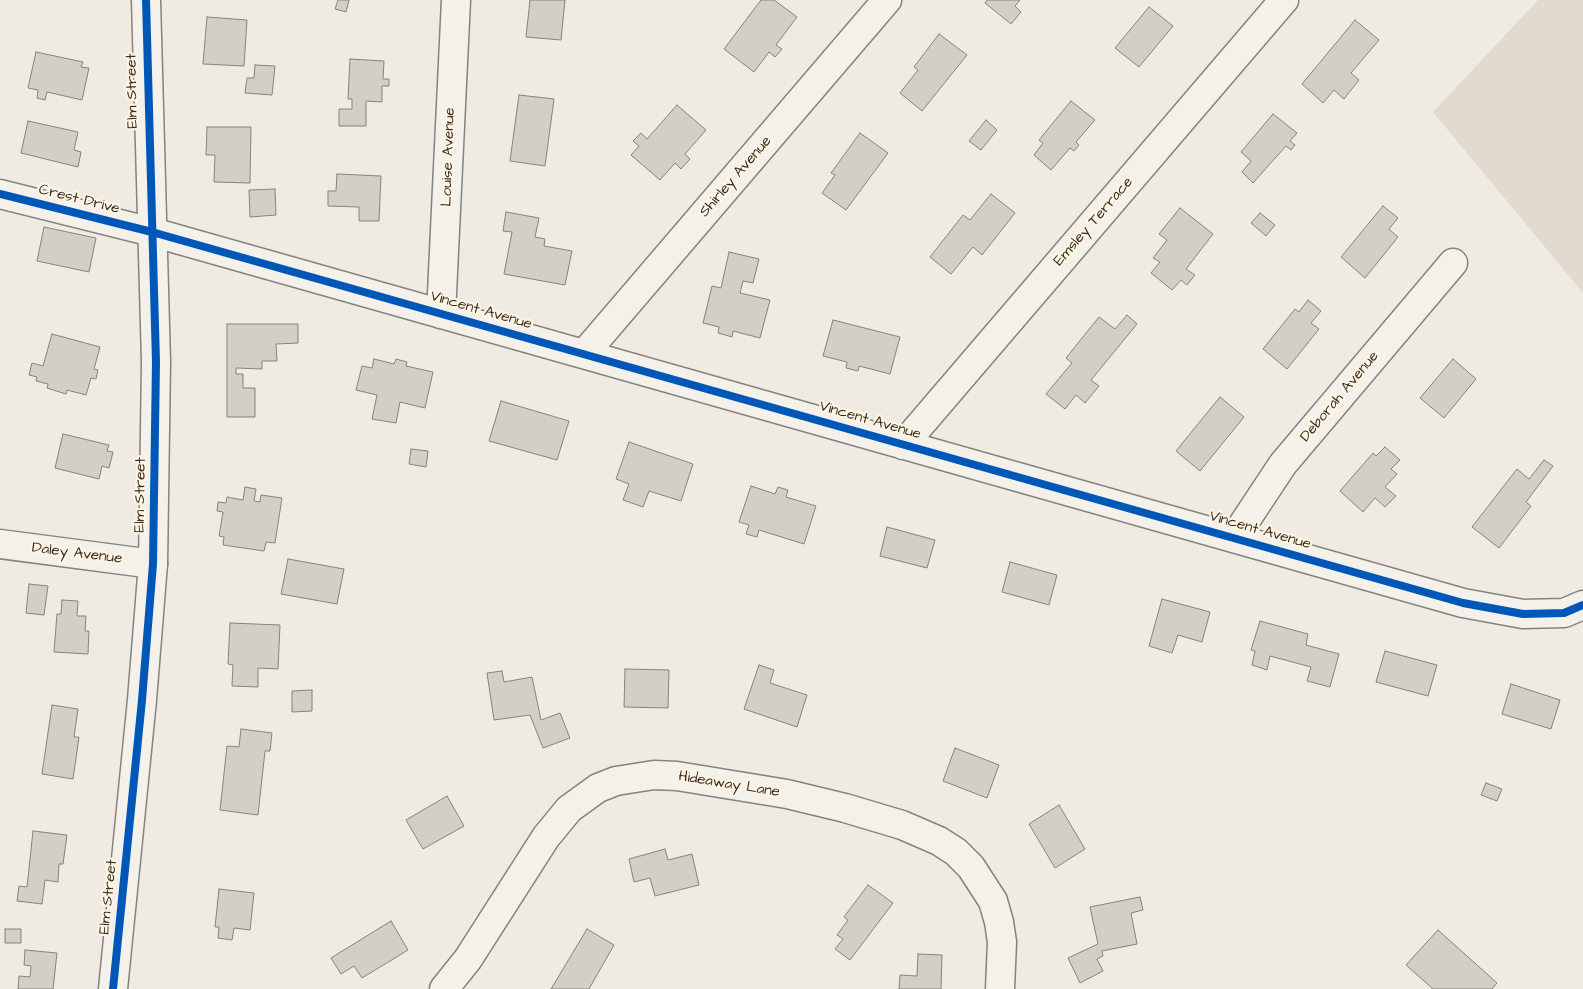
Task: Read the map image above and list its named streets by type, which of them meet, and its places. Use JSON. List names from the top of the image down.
{
  "streets": {
    "street": [
      "Elm Street",
      "Louise Avenue",
      "Shirley Avenue",
      "Crest Drive",
      "Emsley Terrace",
      "Vincent Avenue",
      "Deborah Avenue",
      "Daley Avenue",
      "Hideaway Lane"
    ]
  },
  "crossings": [
    ["Elm Street", "Crest Drive"],
    ["Elm Street", "Vincent Avenue"],
    ["Elm Street", "Daley Avenue"],
    ["Louise Avenue", "Vincent Avenue"],
    ["Shirley Avenue", "Vincent Avenue"],
    ["Crest Drive", "Vincent Avenue"],
    ["Emsley Terrace", "Vincent Avenue"],
    ["Vincent Avenue", "Deborah Avenue"]
  ]
}
